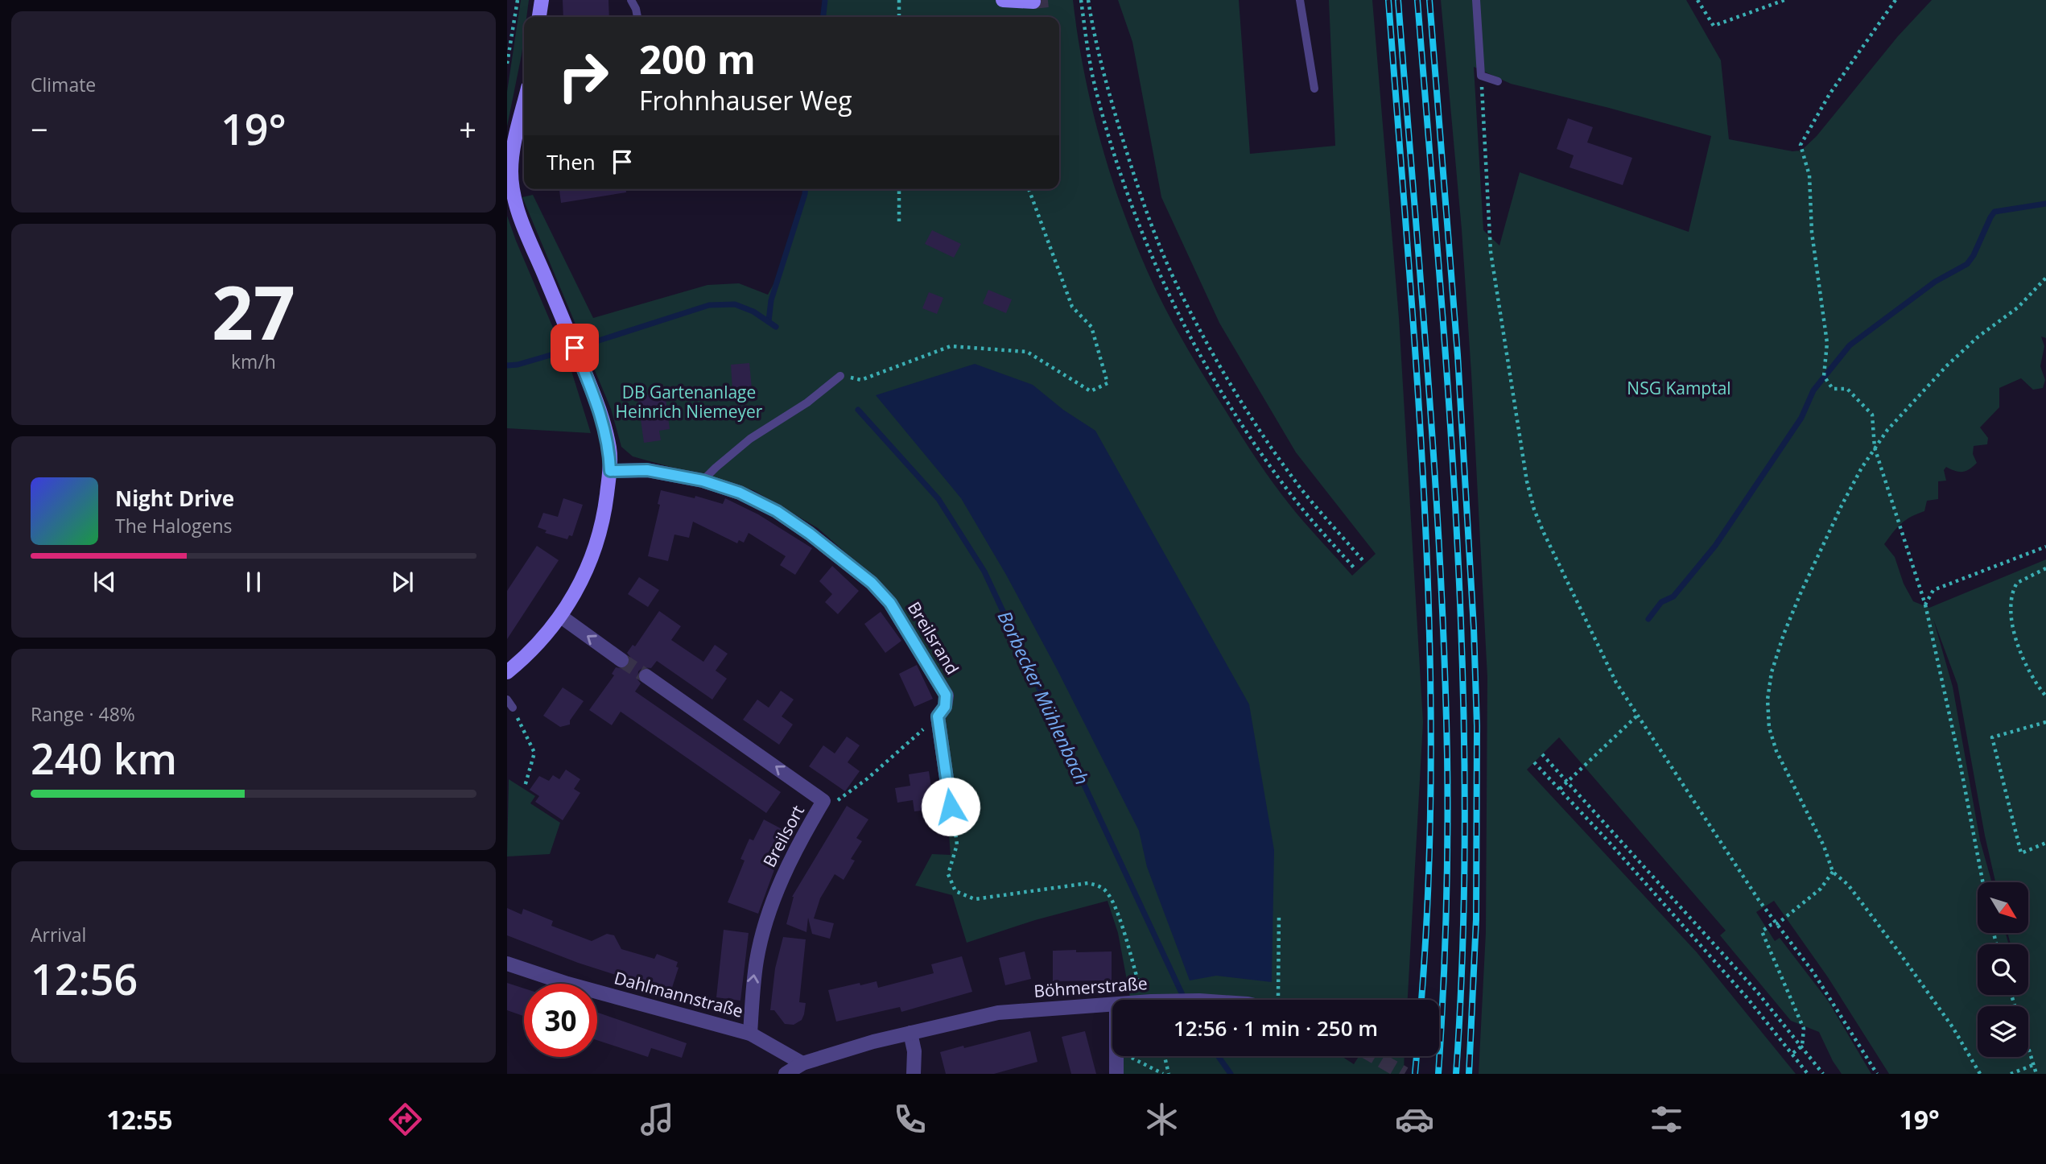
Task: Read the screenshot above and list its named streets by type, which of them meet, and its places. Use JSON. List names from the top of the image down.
{
  "streets": {
    "street": [
      "Breilsrand",
      "Breilsort",
      "Böhmerstraße",
      "Dahlmannstraße"
    ]
  },
  "crossings": [
    ["Breilsort", "Dahlmannstraße"],
    ["Böhmerstraße", "Dahlmannstraße"]
  ],
  "one_way": ["Breilsort"],
  "water": ["Borbecker Mühlenbach"],
  "parks": ["NSG Kamptal", "DB Gartenanlage Heinrich Niemeyer"],
  "north": "bottom right",
  "page": {
    "tile": [
      "Climate",
      ["27", "km/h"],
      ["Range · 48%", "240 km"],
      ["Arrival", "12:56"]
    ],
    "turn": ["200 m", "Frohnhauser Weg"],
    "heat": ["−", "19°", "+"],
    "then": "Then",
    "song": ["Night Drive", "The Halogens"],
    "limit": "30",
    "trip": "12:56 · 1 min · 250 m",
    "tabs": ["12:55", "19°"]
  }
}
